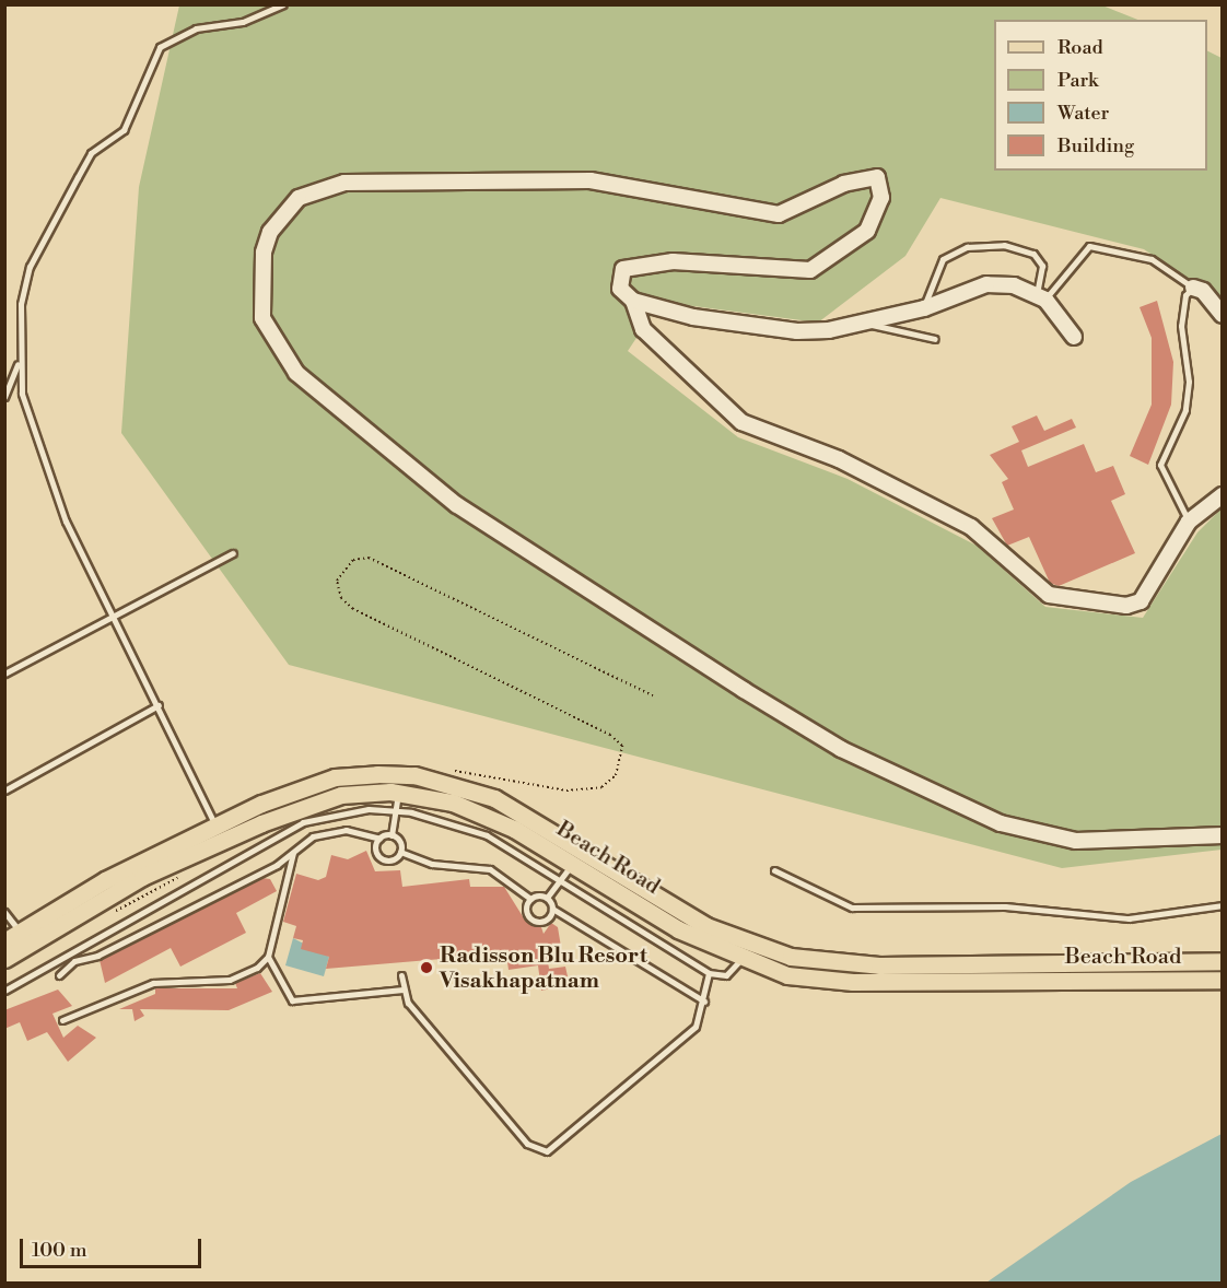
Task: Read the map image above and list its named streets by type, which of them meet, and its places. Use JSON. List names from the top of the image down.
{
  "streets": {
    "main road": ["Beach Road"]
  },
  "places": ["Radisson Blu Resort Visakhapatnam"],
  "legend": [
    "Road",
    "Park",
    "Water",
    "Building"
  ],
  "scale_bar": "100 m"
}
